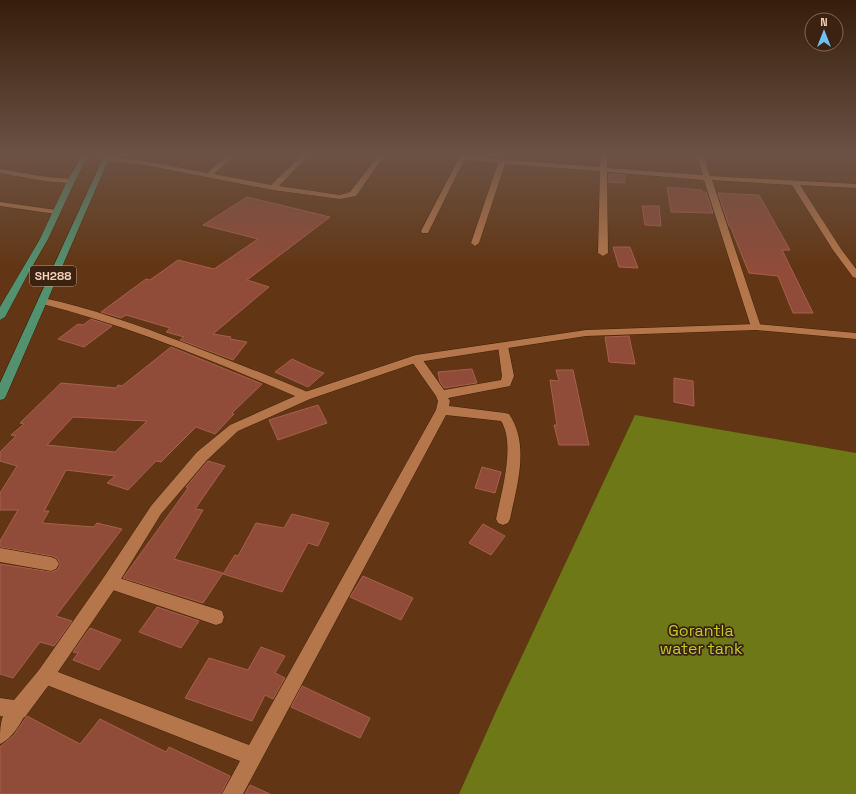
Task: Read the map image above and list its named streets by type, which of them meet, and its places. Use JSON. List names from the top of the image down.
{
  "streets": {
    "main road": ["SH288"]
  },
  "parks": ["Gorantla water tank"],
  "north": "top"
}
